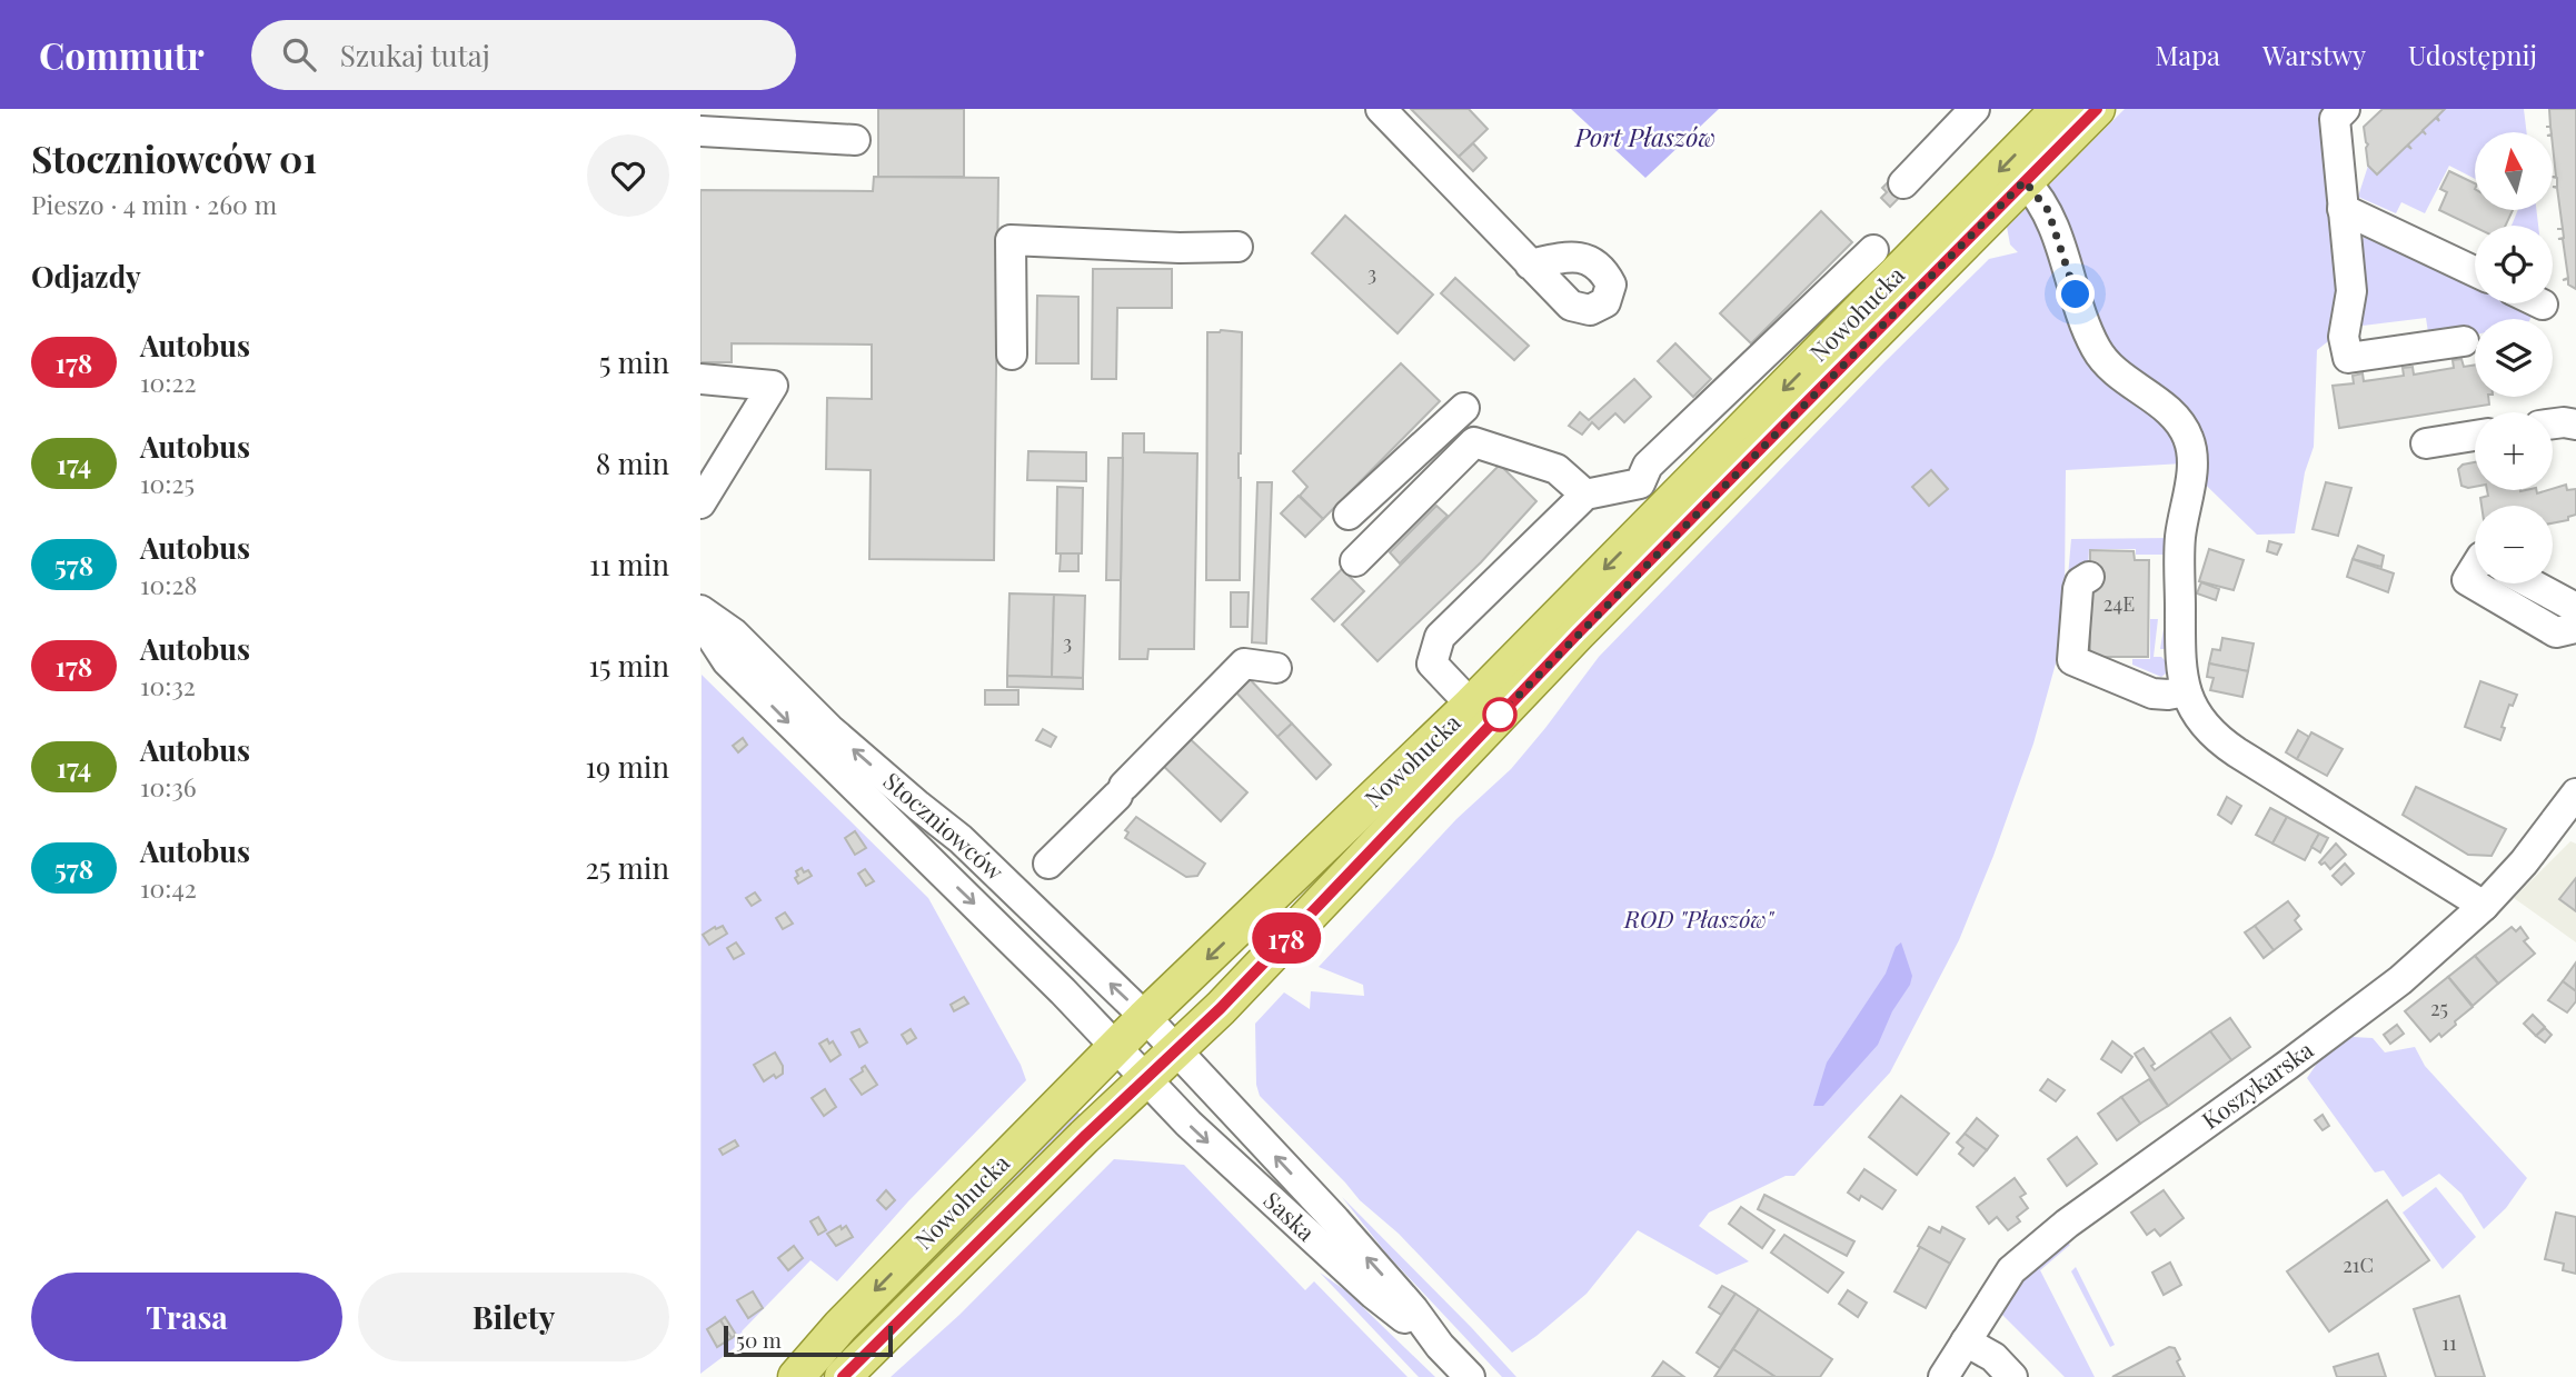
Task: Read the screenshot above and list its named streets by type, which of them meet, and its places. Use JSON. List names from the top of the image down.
{
  "streets": {
    "main road": ["Nowohucka"],
    "street": ["Stoczniowców", "Koszykarska", "Saska"]
  },
  "crossings": [
    ["Nowohucka", "Stoczniowców"],
    ["Nowohucka", "Saska"],
    ["Stoczniowców", "Saska"]
  ],
  "water": ["Port Płaszów"],
  "parks": ["ROD \"Płaszów\""],
  "lines": ["bus line 178"],
  "house_numbers": [
    "3",
    "24E",
    "3",
    "25",
    "21C",
    "11"
  ],
  "scale_bar": "50 m",
  "north": "top",
  "page": {
    "header": "Commutr",
    "search": "Szukaj tutaj",
    "nav": ["Mapa", "Warstwy", "Udostępnij"],
    "heading": [
      ["Stoczniowców 01", "Pieszo · 4 min · 260 m"],
      "Odjazdy"
    ],
    "on_map": "178",
    "map_buttons": ["+", "−"],
    "list": [
      {
        "mark": "178",
        "name": "Autobus",
        "note": "10:22",
        "value": "5 min"
      },
      {
        "mark": "174",
        "name": "Autobus",
        "note": "10:25",
        "value": "8 min"
      },
      {
        "mark": "578",
        "name": "Autobus",
        "note": "10:28",
        "value": "11 min"
      },
      {
        "mark": "178",
        "name": "Autobus",
        "note": "10:32",
        "value": "15 min"
      },
      {
        "mark": "174",
        "name": "Autobus",
        "note": "10:36",
        "value": "19 min"
      },
      {
        "mark": "578",
        "name": "Autobus",
        "note": "10:42",
        "value": "25 min"
      }
    ],
    "buttons": ["Trasa", "Bilety"],
    "scale": "50 m"
  }
}
